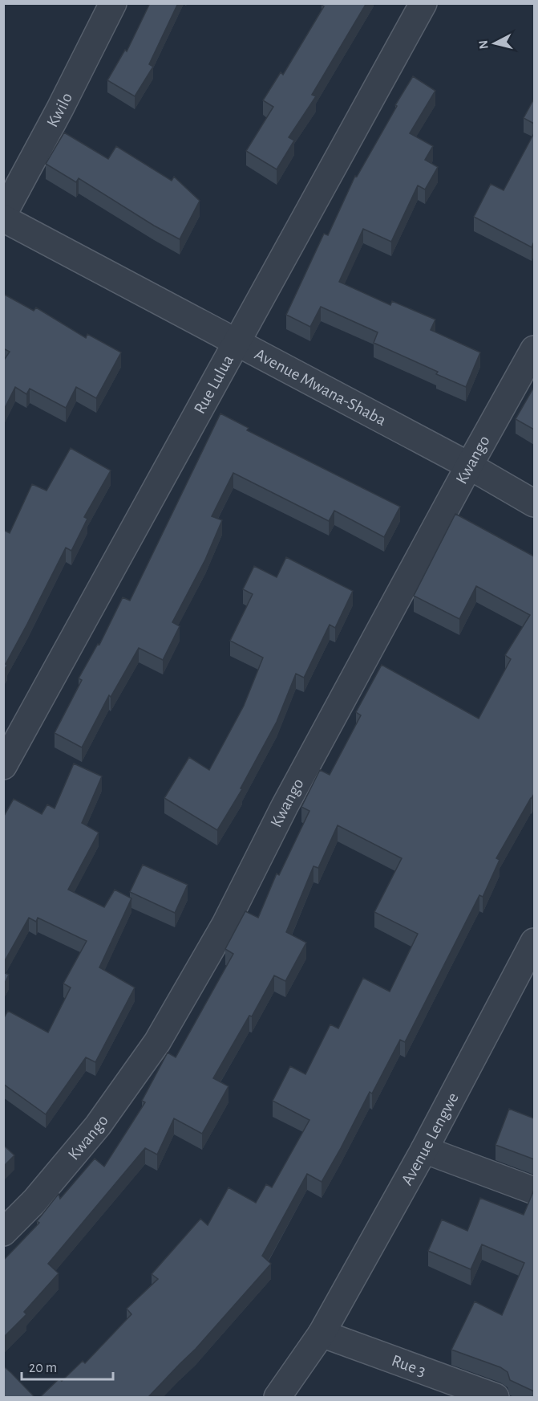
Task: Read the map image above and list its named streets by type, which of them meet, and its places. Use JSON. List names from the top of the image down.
{
  "streets": {
    "street": [
      "Kwilo",
      "Rue Lulua",
      "Avenue Mwana-Shaba",
      "Kwango",
      "Avenue Lengwe",
      "Rue 3"
    ]
  },
  "crossings": [
    ["Rue Lulua", "Avenue Mwana-Shaba"],
    ["Avenue Mwana-Shaba", "Kwango"],
    ["Avenue Lengwe", "Rue 3"]
  ],
  "scale_bar": "20 m",
  "north": "left"
}
